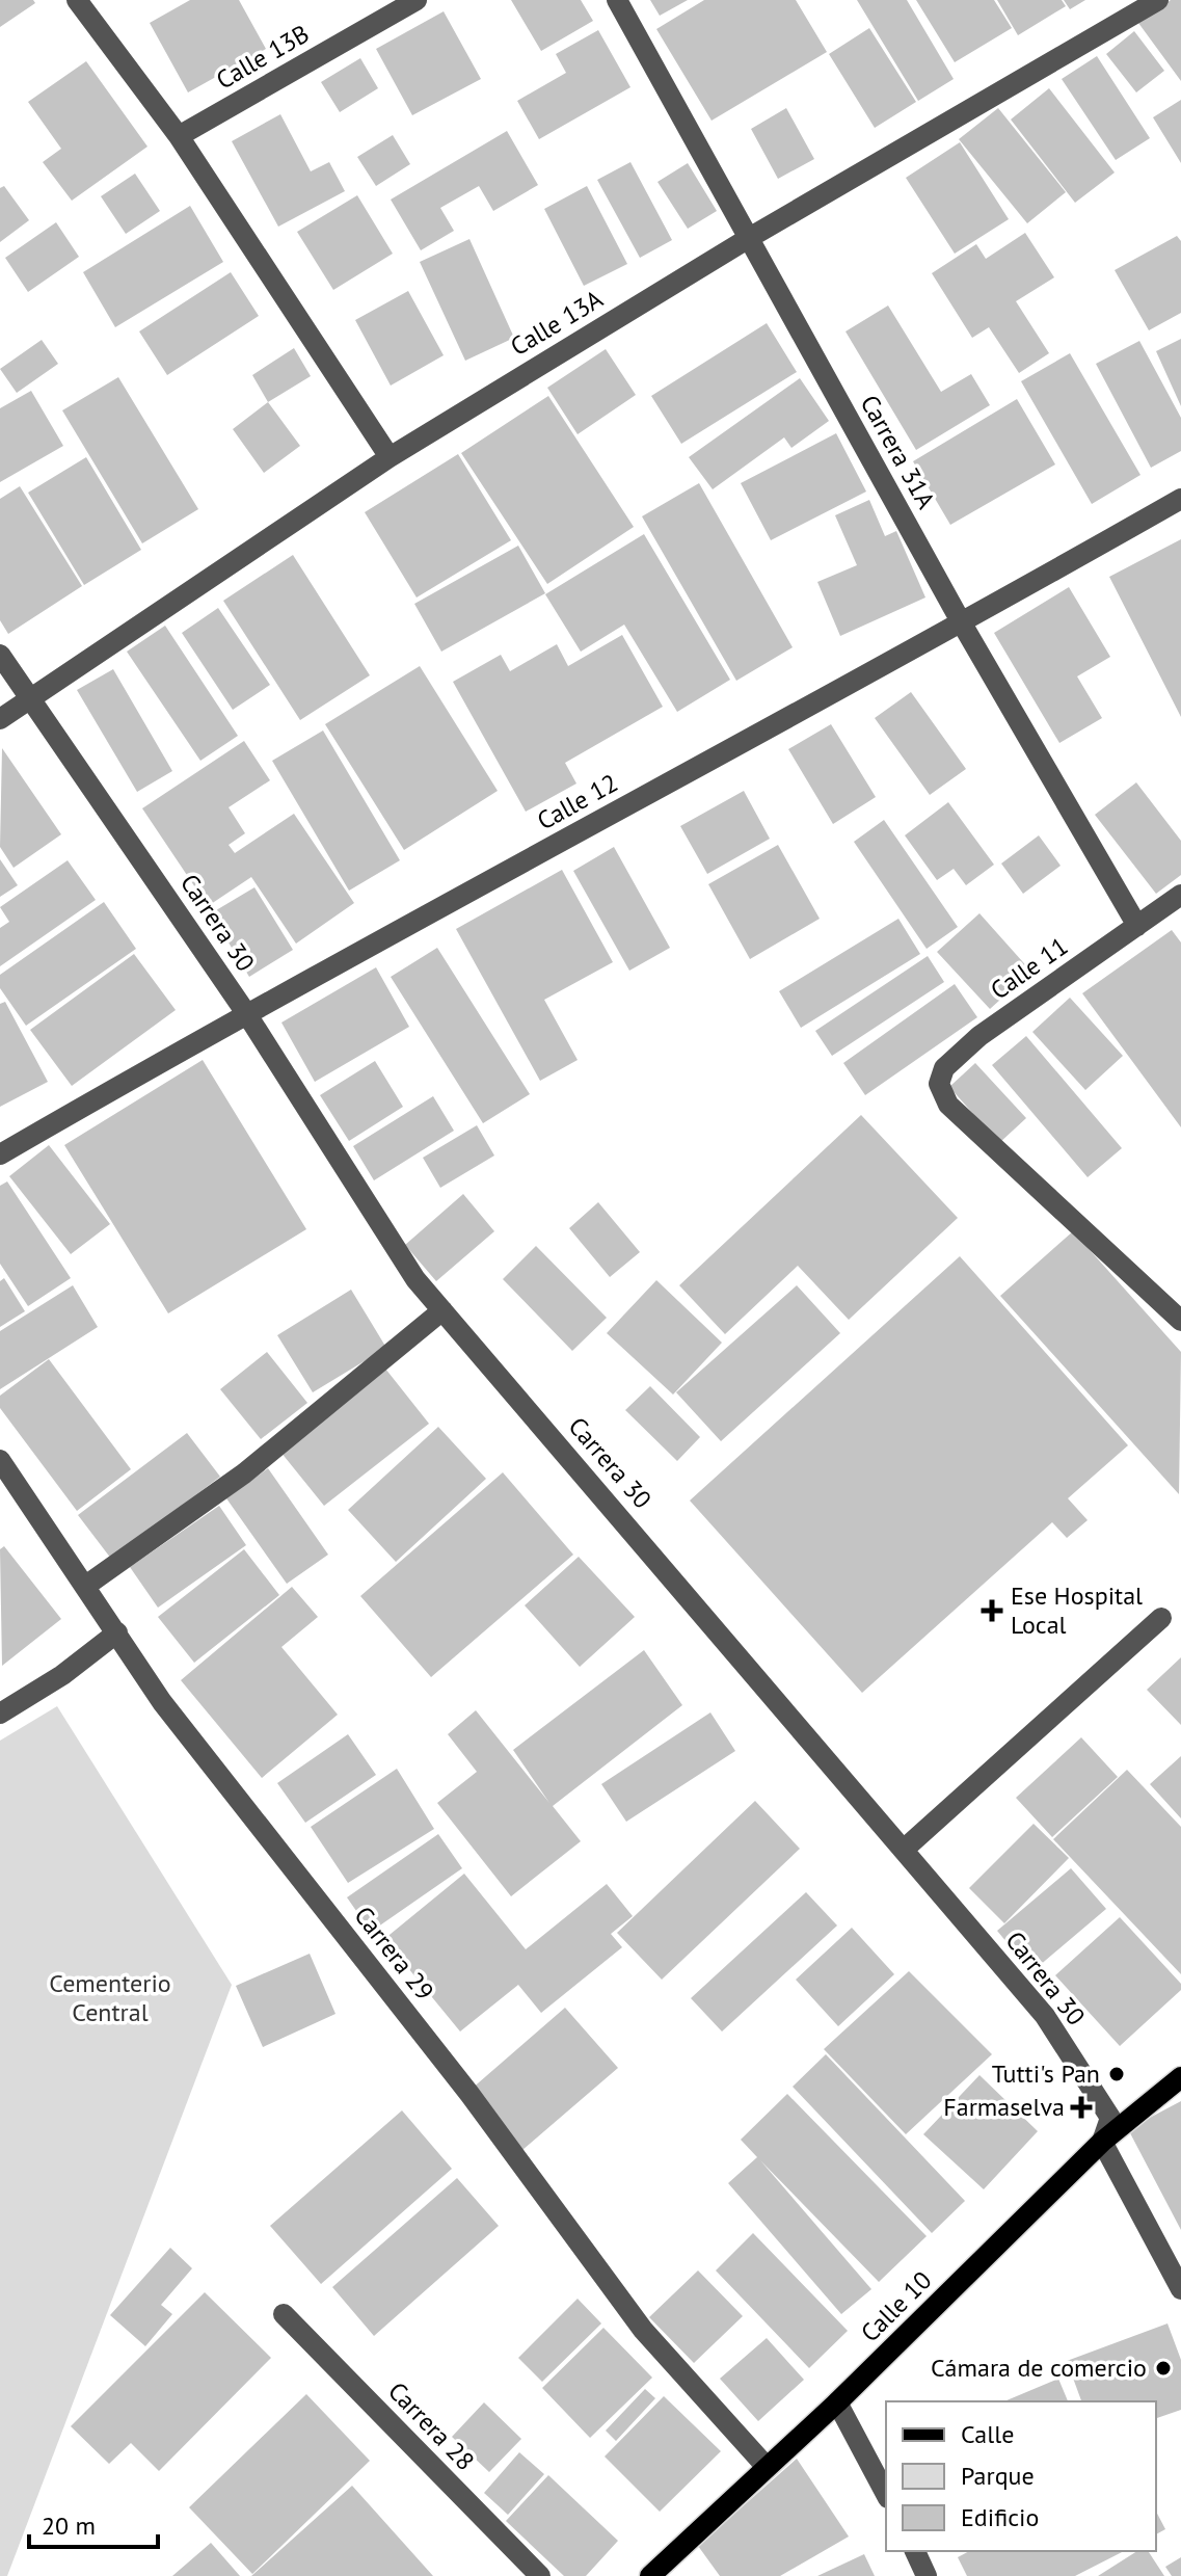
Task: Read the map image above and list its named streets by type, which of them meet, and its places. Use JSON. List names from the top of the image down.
{
  "streets": {
    "main road": ["Calle 10"],
    "street": [
      "Calle 13B",
      "Calle 13A",
      "Carrera 31A",
      "Calle 12",
      "Carrera 30",
      "Calle 11",
      "Carrera 29",
      "Carrera 28"
    ]
  },
  "crossings": [
    ["Calle 13A", "Carrera 31A"],
    ["Calle 13A", "Carrera 30"],
    ["Carrera 31A", "Calle 12"],
    ["Carrera 31A", "Calle 11"],
    ["Calle 12", "Carrera 30"],
    ["Carrera 30", "Calle 10"],
    ["Carrera 29", "Calle 10"]
  ],
  "parks": ["Cementerio Central"],
  "places": {
    "health": ["Ese Hospital Local", "Farmaselva"],
    "other": ["Tutti's Pan", "Cámara de comercio"]
  },
  "legend": ["Calle", "Parque", "Edificio"],
  "scale_bar": "20 m"
}
